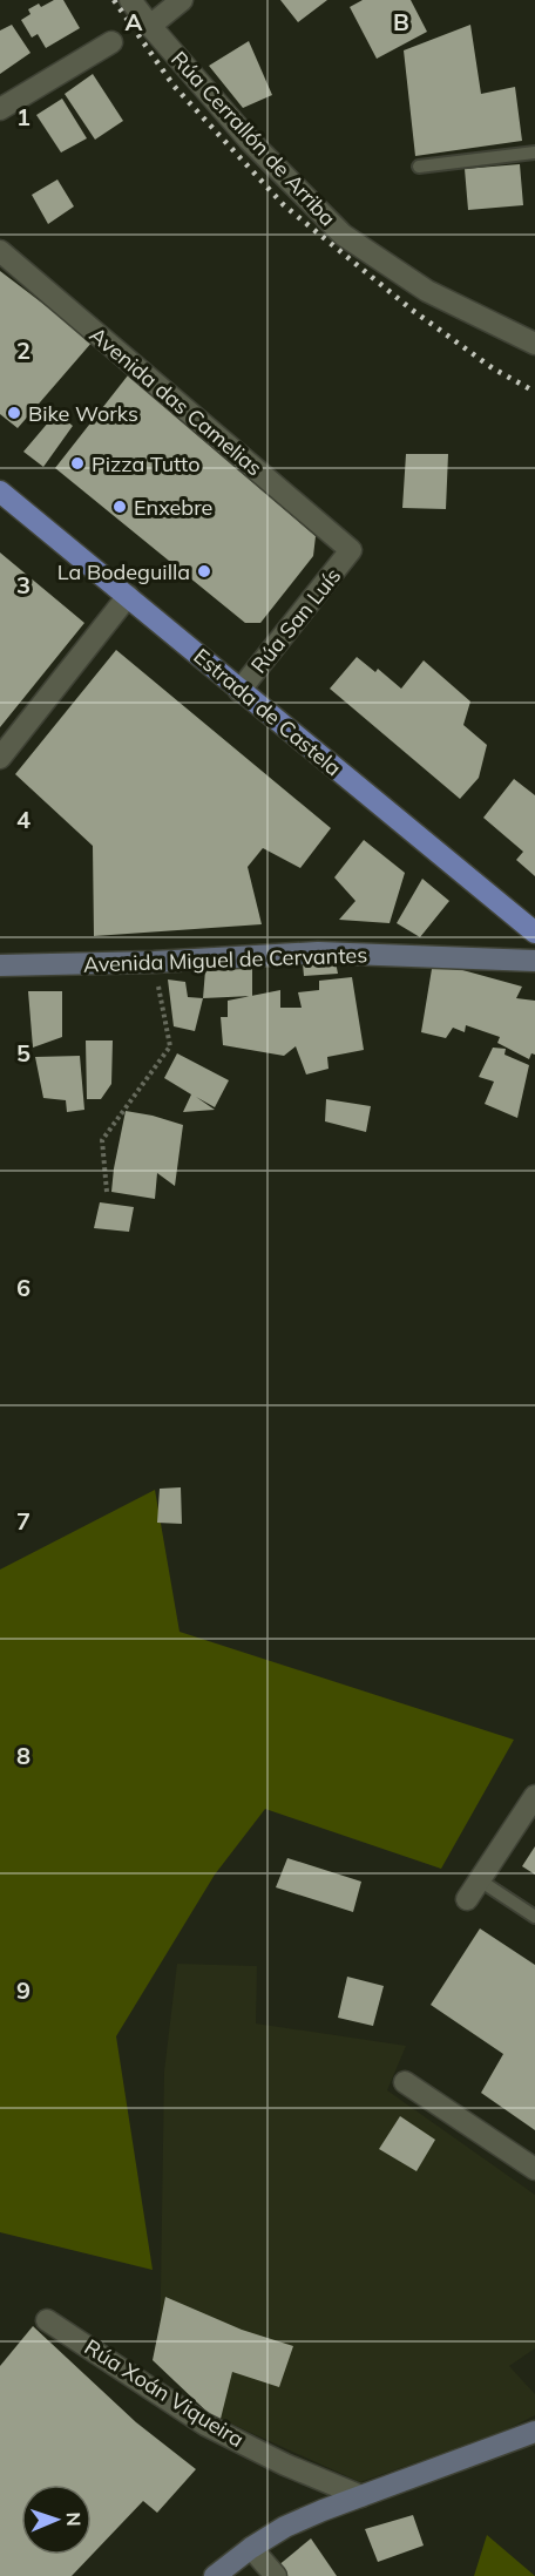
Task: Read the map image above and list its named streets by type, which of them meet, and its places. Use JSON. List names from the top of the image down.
{
  "streets": {
    "main road": ["Estrada de Castela"],
    "street": [
      "Rúa Cerrallón de Arriba",
      "Avenida das Camelias",
      "Rúa San Luís",
      "Avenida Miguel de Cervantes",
      "Rúa Xoán Viqueira"
    ]
  },
  "crossings": [
    ["Avenida das Camelias", "Rúa San Luís"],
    ["Rúa San Luís", "Estrada de Castela"]
  ],
  "places": [
    "Bike Works",
    "Pizza Tutto",
    "Enxebre",
    "La Bodeguilla"
  ],
  "north": "right",
  "grid": {
    "columns": ["A", "B"],
    "rows": [
      "1",
      "2",
      "3",
      "4",
      "5",
      "6",
      "7",
      "8",
      "9"
    ]
  }
}
